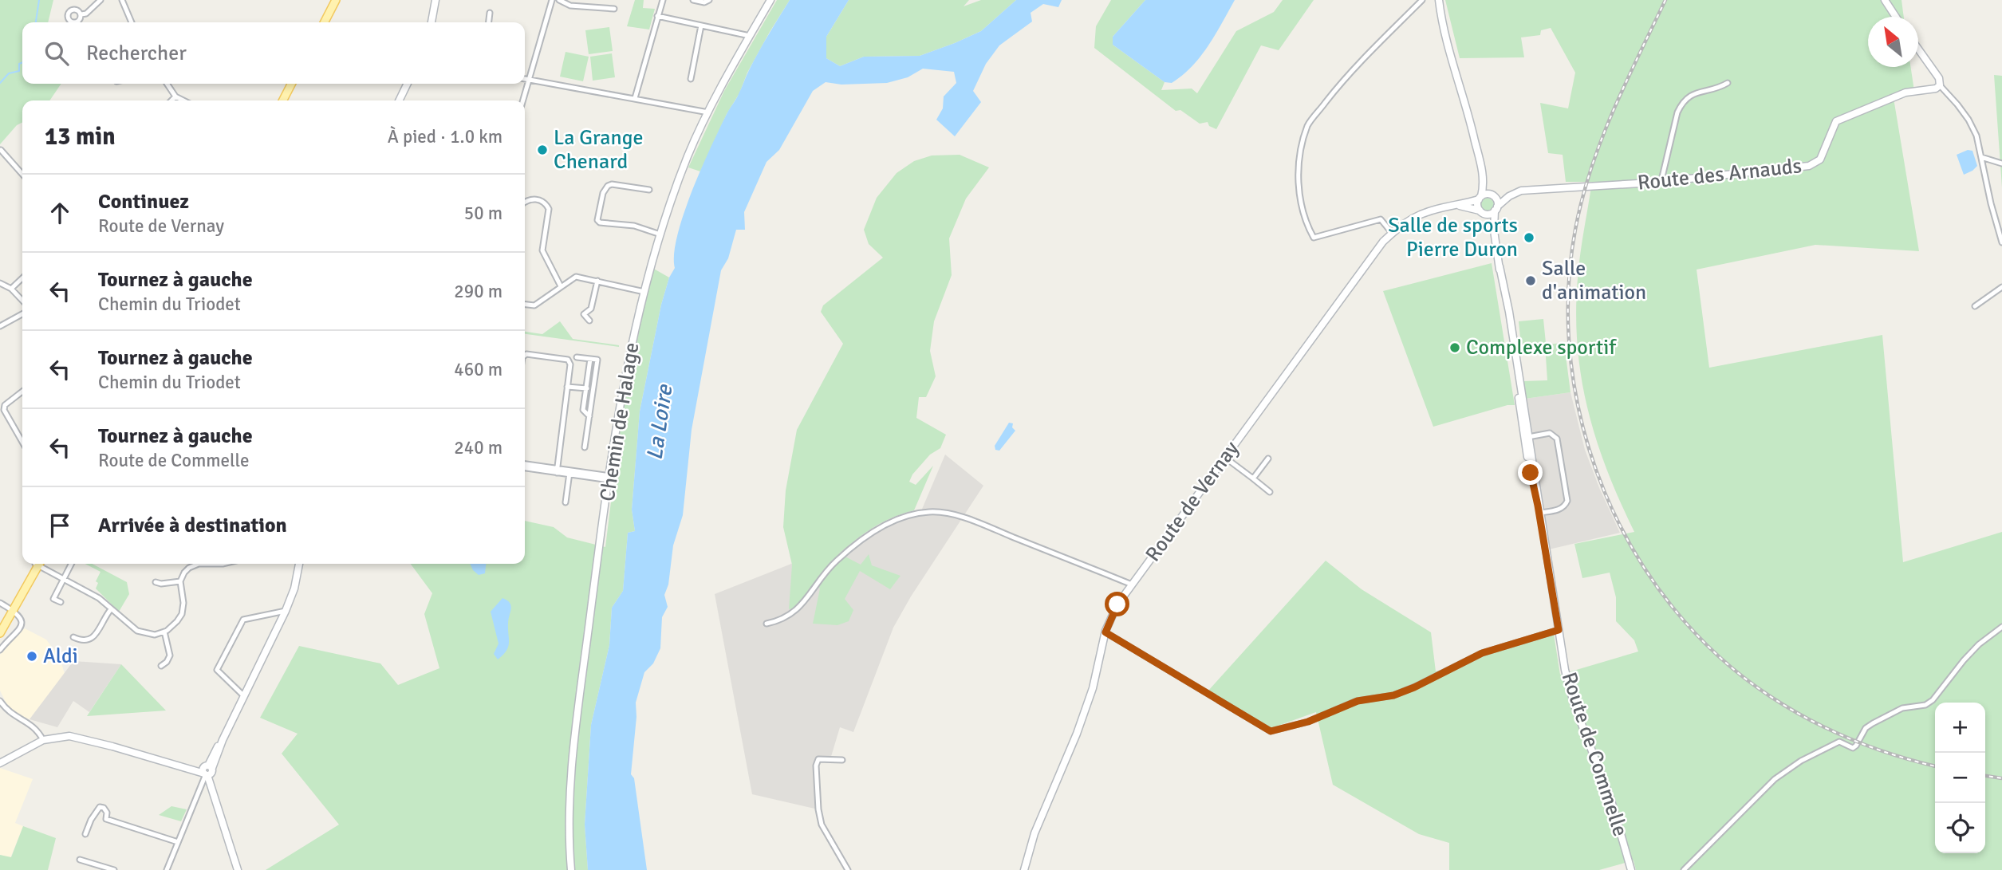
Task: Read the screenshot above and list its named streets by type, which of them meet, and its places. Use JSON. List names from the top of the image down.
{
  "streets": {
    "street": [
      "Route des Arnauds",
      "Chemin de Halage",
      "Route de Vernay",
      "Route de Commelle"
    ]
  },
  "crossings": [
    ["Route des Arnauds", "Route de Vernay"],
    ["Route des Arnauds", "Route de Commelle"],
    ["Route de Vernay", "Route de Commelle"]
  ],
  "water": ["La Loire"],
  "places": [
    "La Grange Chenard",
    "Salle de sports Pierre Duron",
    "Salle d'animation",
    "Complexe sportif",
    "Aldi"
  ],
  "north": "top left",
  "page": {
    "search": "Rechercher",
    "heading": ["13 min", "À pied · 1.0 km"],
    "list": [
      ["Continuez", "Route de Vernay", "50 m"],
      ["Tournez à gauche", "Chemin du Triodet", "290 m"],
      ["Tournez à gauche", "Chemin du Triodet", "460 m"],
      ["Tournez à gauche", "Route de Commelle", "240 m"],
      "Arrivée à destination"
    ],
    "map_buttons": ["+", "−"]
  }
}
